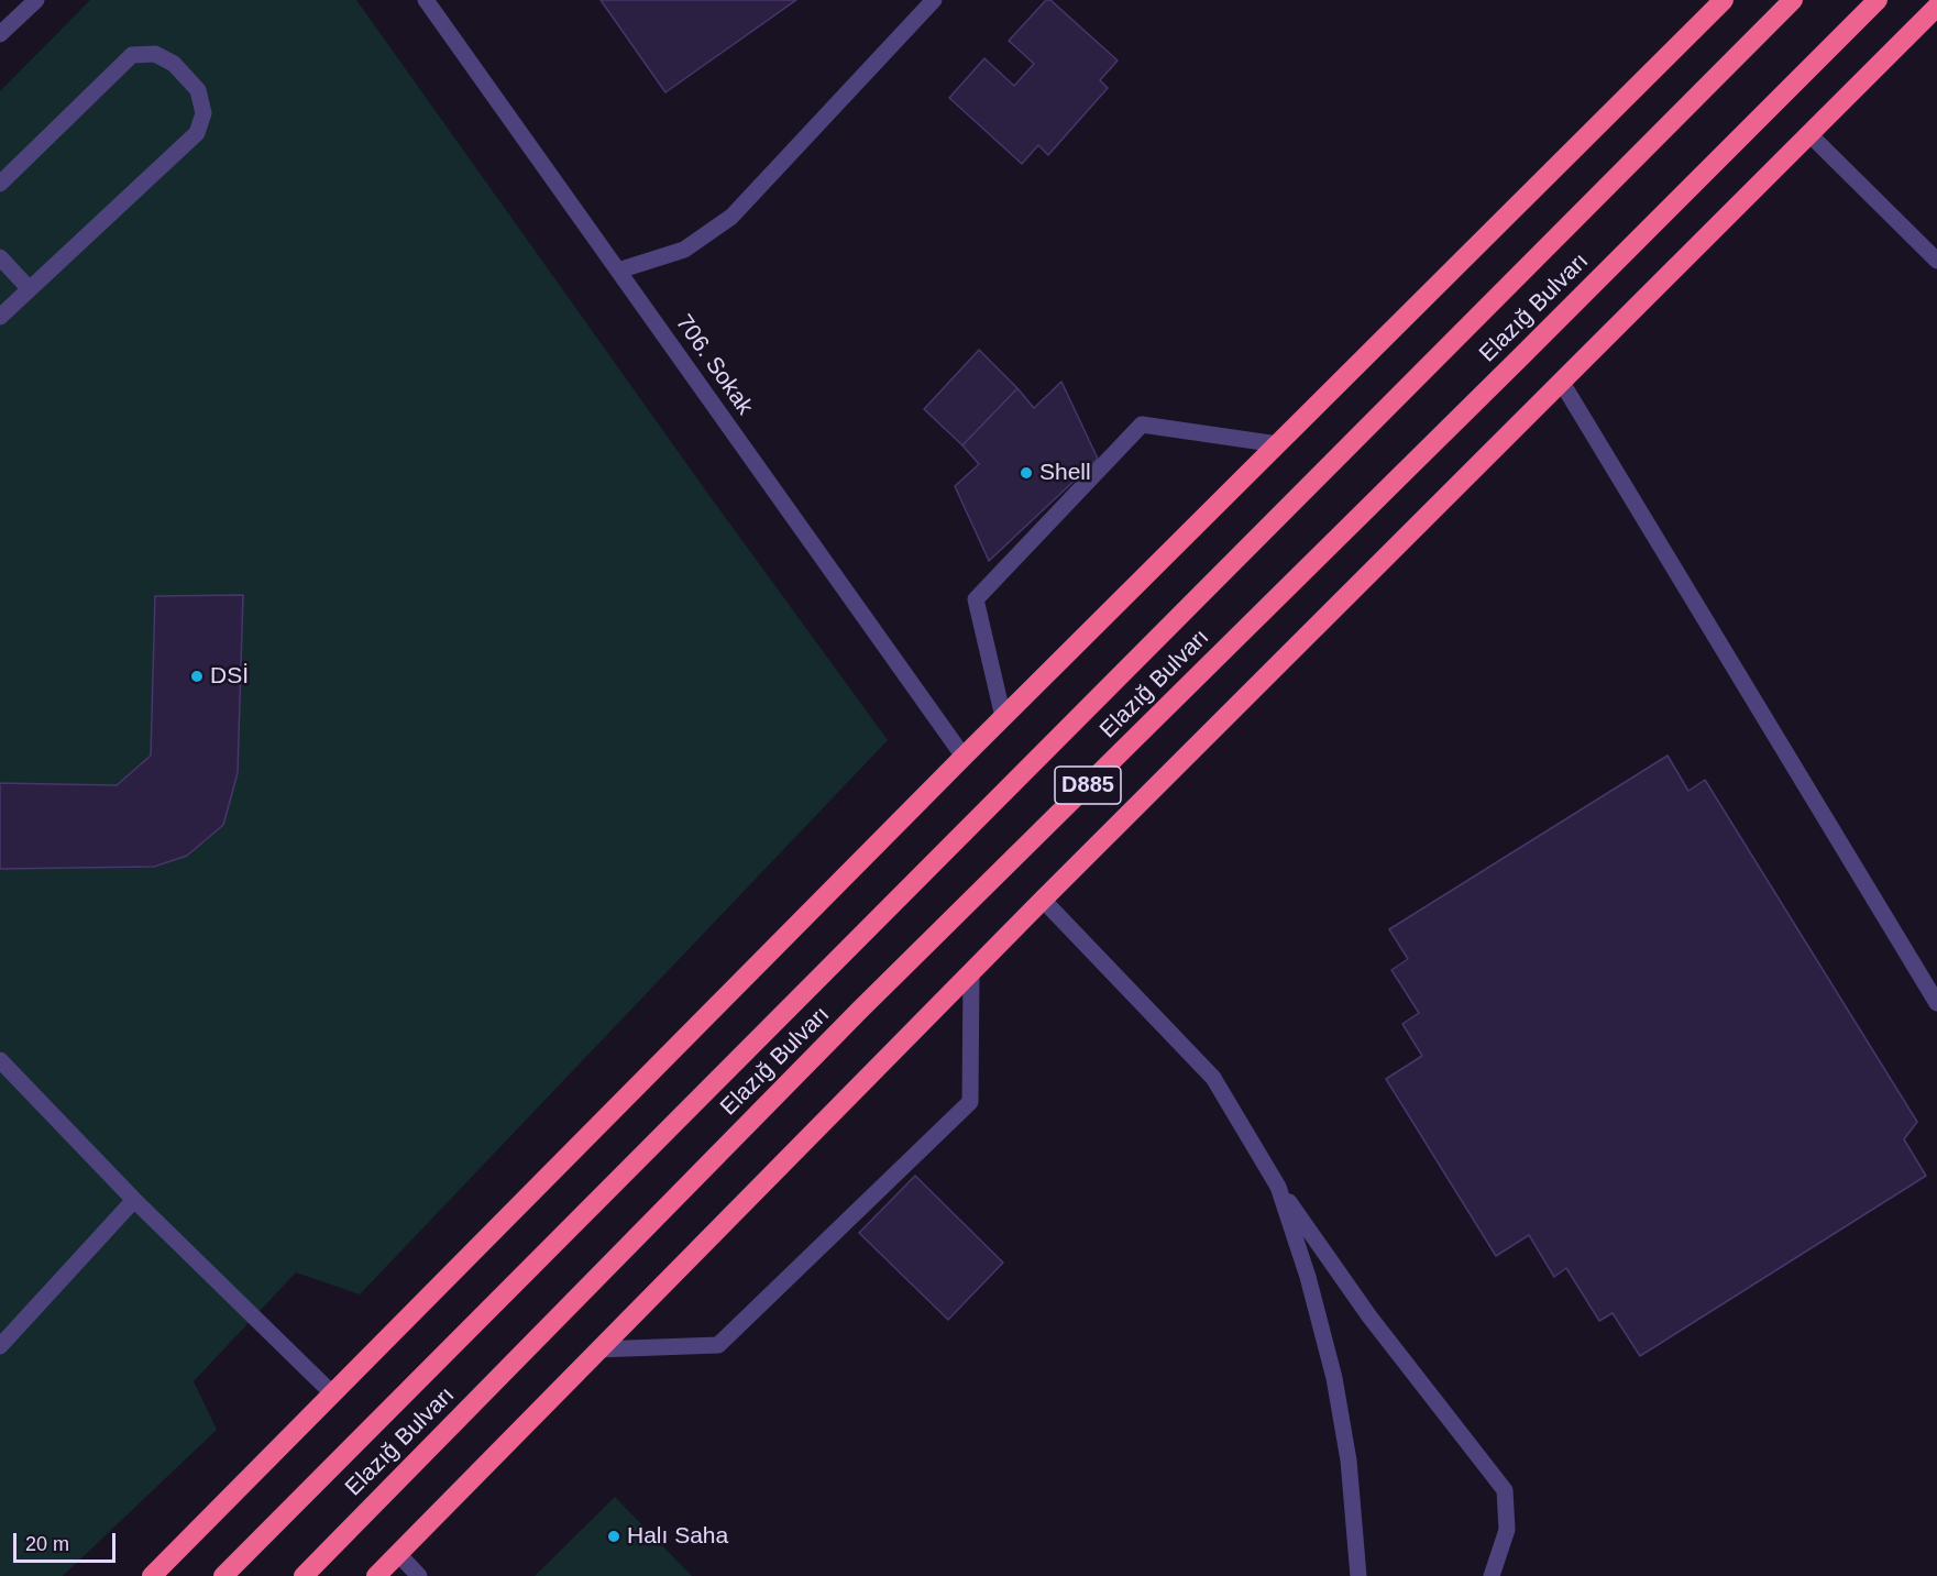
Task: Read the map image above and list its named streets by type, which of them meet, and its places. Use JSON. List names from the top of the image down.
{
  "streets": {
    "highway": ["Elazığ Bulvarı", "D885"],
    "street": ["706. Sokak"]
  },
  "places": ["Shell", "DSİ", "Halı Saha"],
  "scale_bar": "20 m"
}
